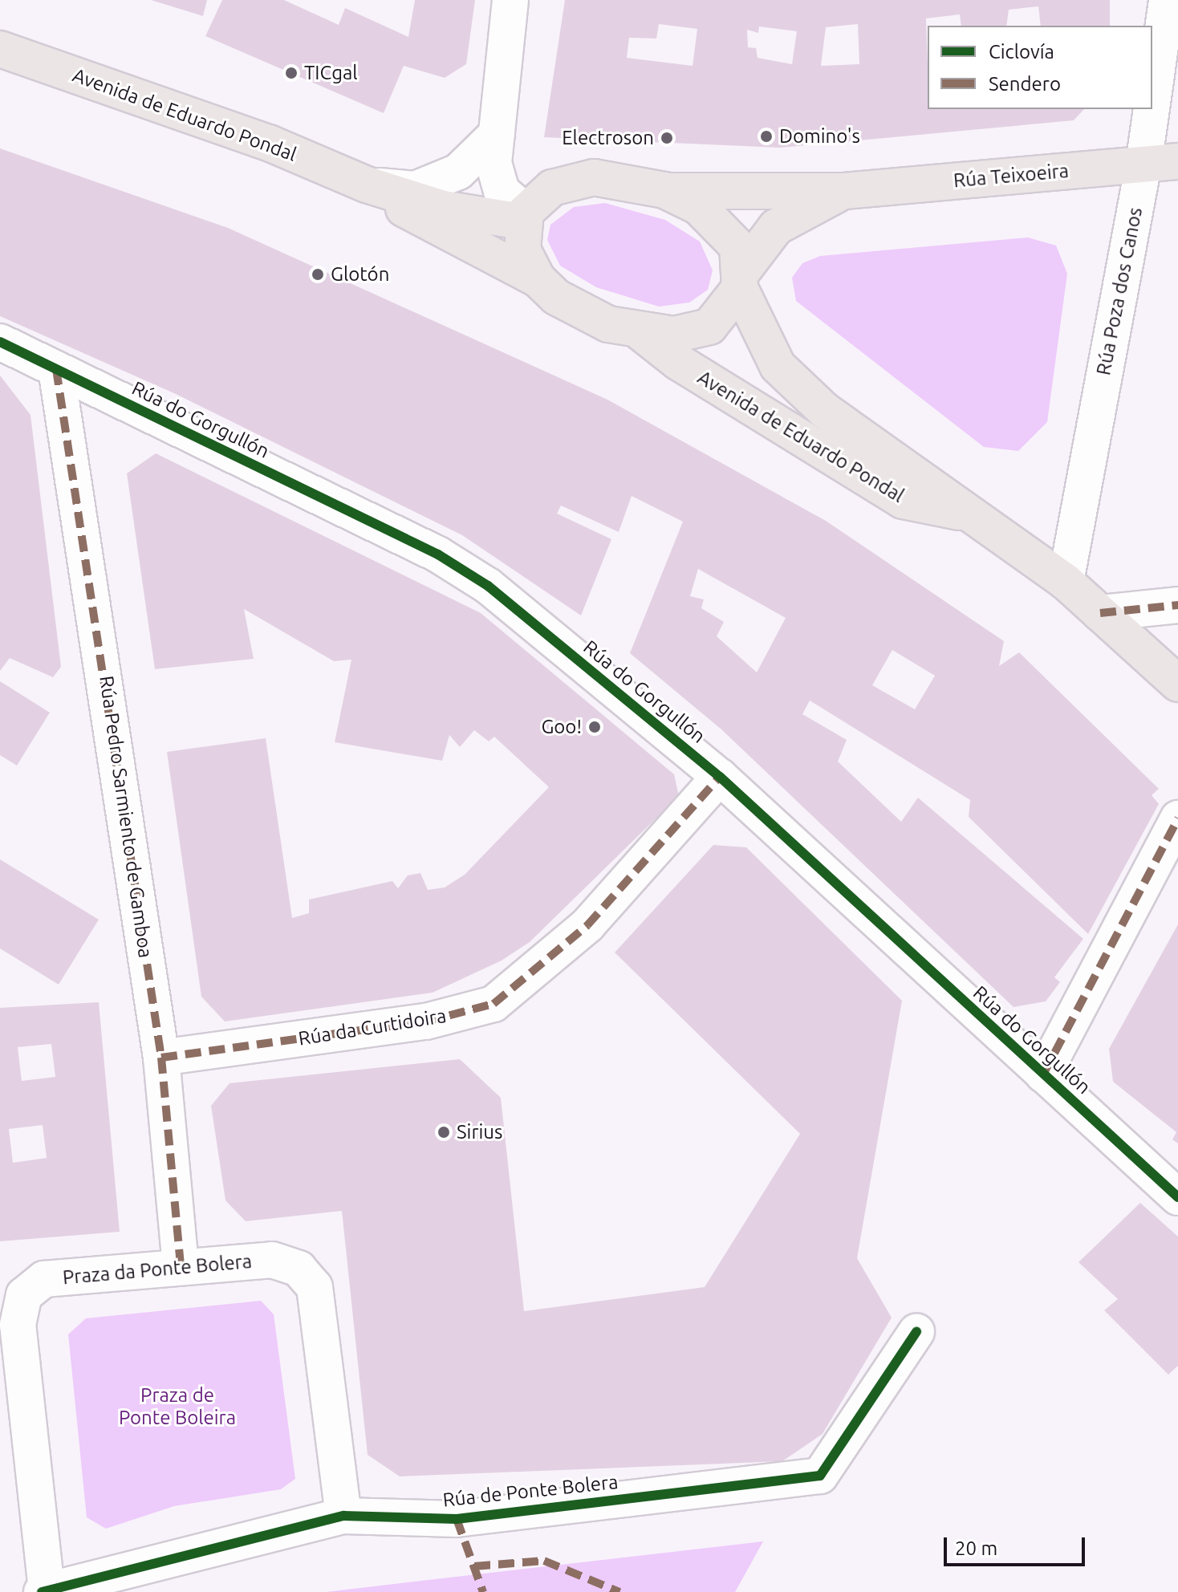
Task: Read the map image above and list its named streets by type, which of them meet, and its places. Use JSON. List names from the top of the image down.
{
  "streets": {
    "main road": ["Avenida de Eduardo Pondal", "Rúa Teixoeira"],
    "street": [
      "Rúa Poza dos Canos",
      "Rúa do Gorgullón",
      "Rúa Pedro Sarmiento de Gamboa",
      "Rúa da Curtidoira",
      "Praza da Ponte Bolera",
      "Rúa de Ponte Bolera"
    ]
  },
  "crossings": [
    ["Avenida de Eduardo Pondal", "Rúa Teixoeira"],
    ["Avenida de Eduardo Pondal", "Rúa Poza dos Canos"],
    ["Rúa Teixoeira", "Rúa Poza dos Canos"],
    ["Rúa do Gorgullón", "Rúa Pedro Sarmiento de Gamboa"],
    ["Rúa do Gorgullón", "Rúa da Curtidoira"],
    ["Rúa Pedro Sarmiento de Gamboa", "Rúa da Curtidoira"],
    ["Rúa Pedro Sarmiento de Gamboa", "Praza da Ponte Bolera"],
    ["Praza da Ponte Bolera", "Rúa de Ponte Bolera"]
  ],
  "parks": ["Praza de Ponte Boleira"],
  "places": [
    "TICgal",
    "Domino's",
    "Electroson",
    "Glotón",
    "Goo!",
    "Sirius"
  ],
  "legend": ["Ciclovía", "Sendero"],
  "scale_bar": "20 m"
}
